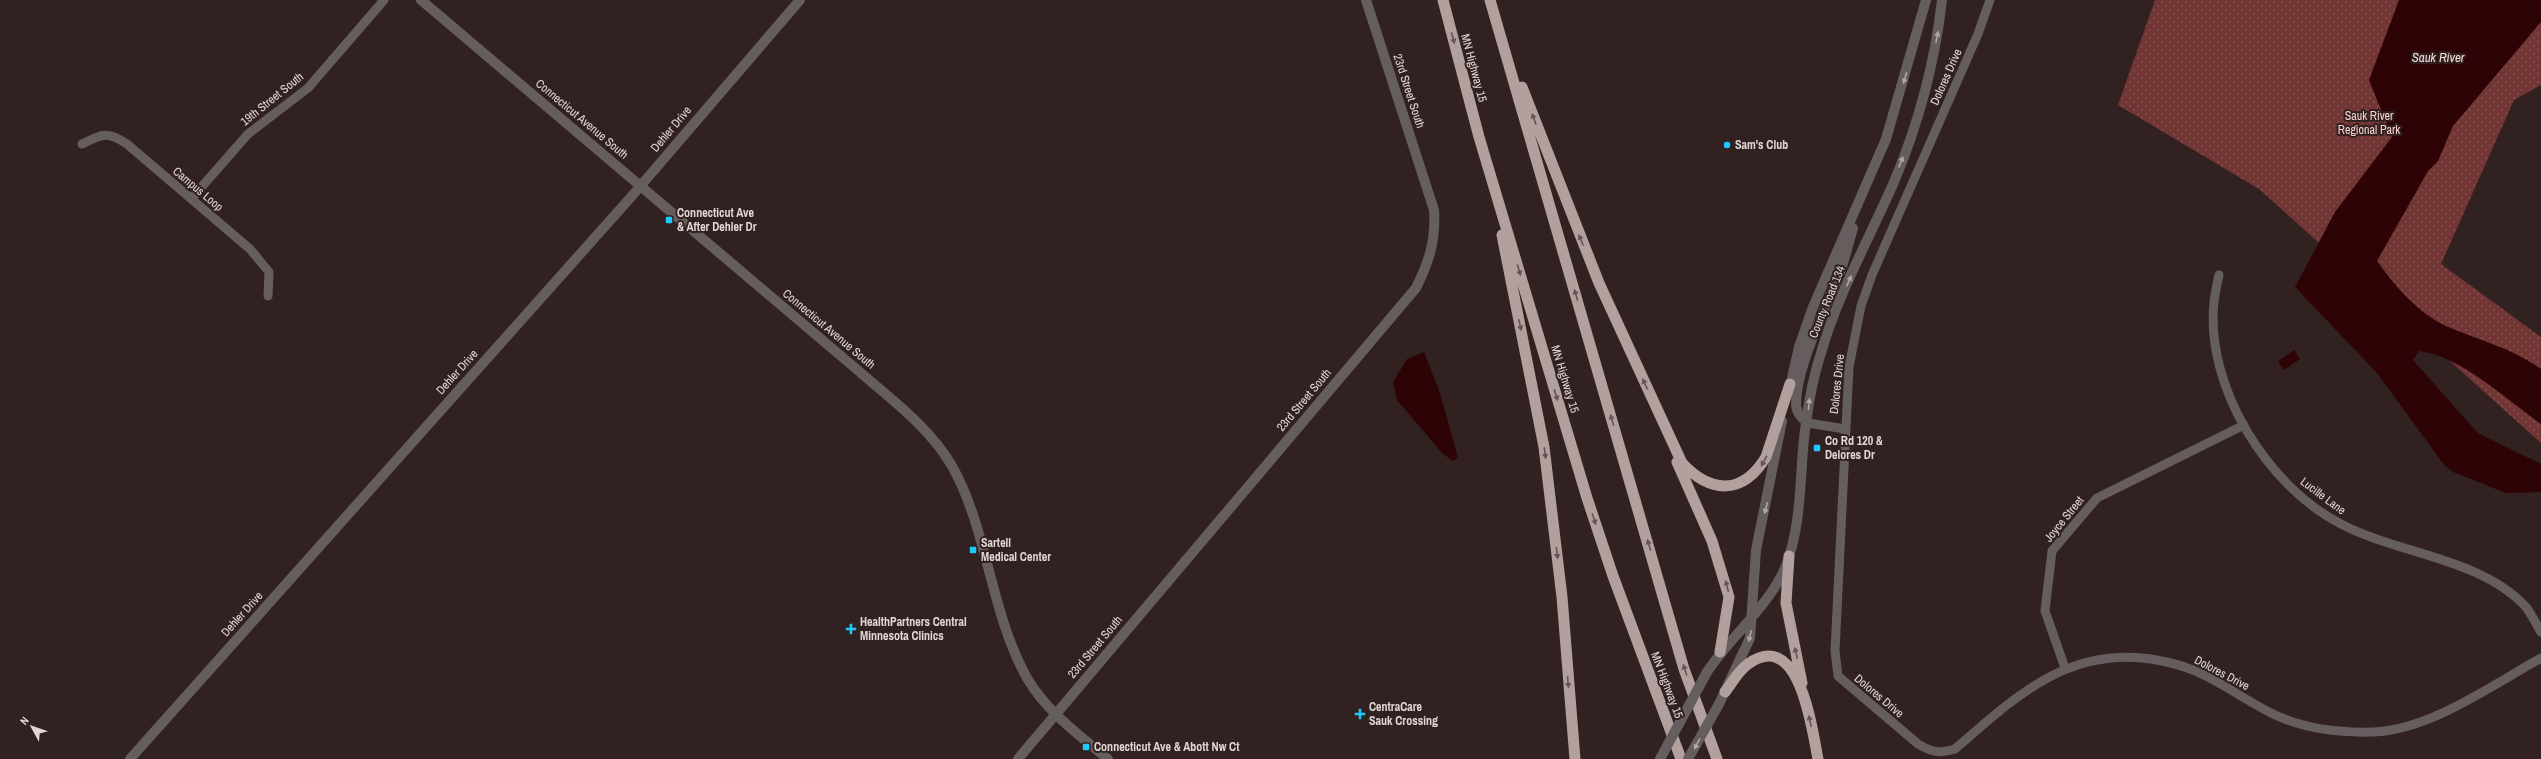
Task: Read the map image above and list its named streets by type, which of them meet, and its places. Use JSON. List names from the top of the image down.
{
  "streets": {
    "highway": ["MN Highway 15"],
    "street": [
      "Dolores Drive",
      "23rd Street South",
      "19th Street South",
      "Connecticut Avenue South",
      "Dehler Drive",
      "Campus Loop",
      "County Road 134",
      "Lucille Lane",
      "Joyce Street"
    ]
  },
  "crossings": [
    ["Dolores Drive", "Joyce Street"],
    ["23rd Street South", "Connecticut Avenue South"],
    ["19th Street South", "Campus Loop"],
    ["Connecticut Avenue South", "Dehler Drive"],
    ["Lucille Lane", "Joyce Street"]
  ],
  "water": ["Sauk River"],
  "parks": ["Sauk River Regional Park"],
  "places": {
    "other": ["Sam's Club"],
    "transit": [
      "Connecticut Ave & After Dehler Dr",
      "Co Rd 120 & Delores Dr",
      "Sartell Medical Center",
      "Connecticut Ave & Abott Nw Ct"
    ],
    "health": ["HealthPartners Central Minnesota Clinics", "CentraCare Sauk Crossing"]
  },
  "north": "top left"
}
